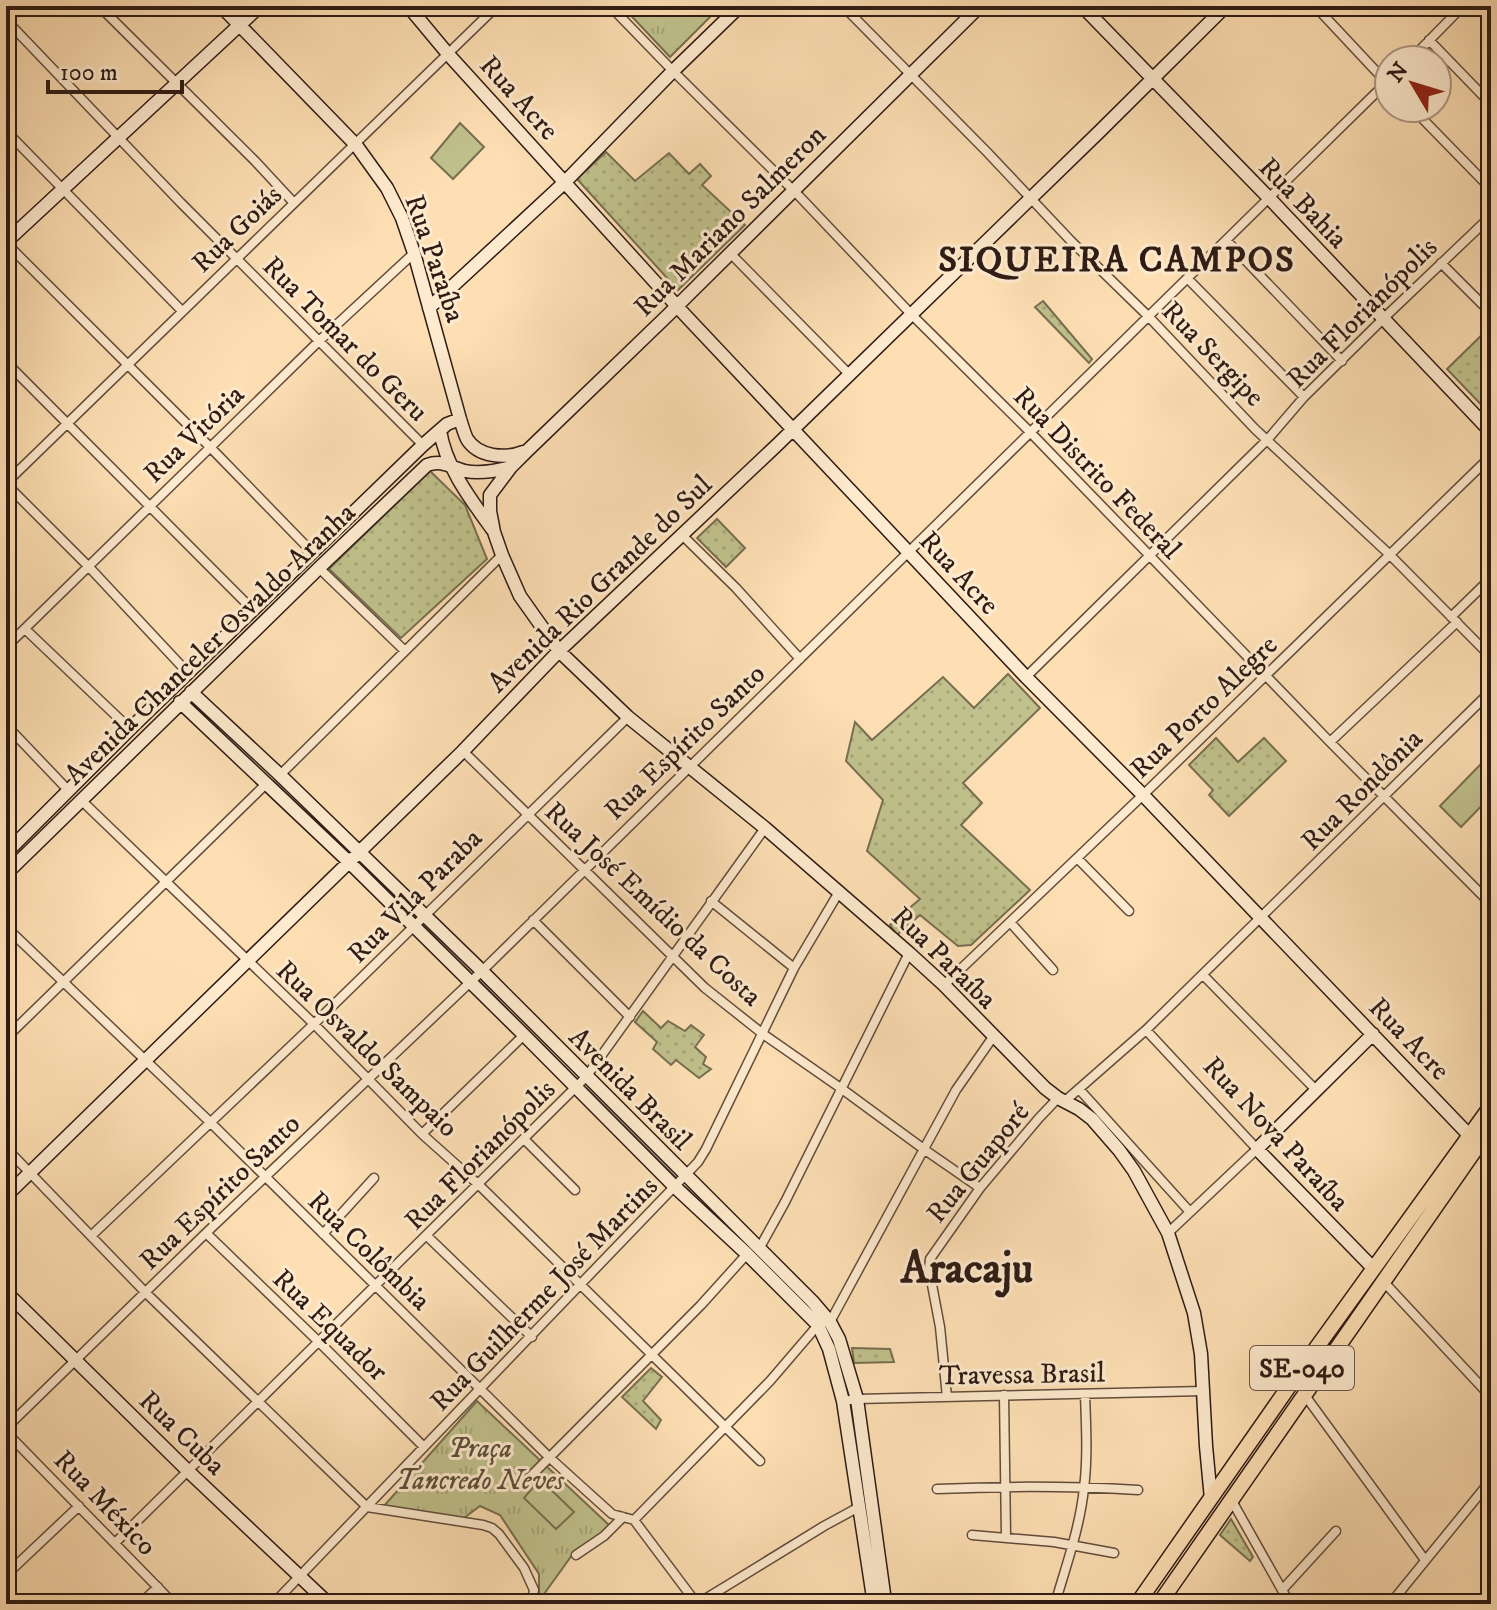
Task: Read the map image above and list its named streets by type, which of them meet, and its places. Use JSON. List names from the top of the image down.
{
  "streets": {
    "main road": ["SE-040"],
    "street": [
      "Rua Acre",
      "Rua Bahia",
      "Rua Mariano Salmeron",
      "Rua Goiás",
      "Rua Paraíba",
      "Rua Florianópolis",
      "Rua Tomar do Geru",
      "Rua Sergipe",
      "Rua Vitória",
      "Rua Distrito Federal",
      "Avenida Rio Grande do Sul",
      "Avenida Chanceler Osvaldo Aranha",
      "Rua Porto Alegre",
      "Rua Espírito Santo",
      "Rua Rondônia",
      "Rua Vila Paraba",
      "Rua José Emídio da Costa",
      "Rua Osvaldo Sampaio",
      "Avenida Brasil",
      "Rua Nova Paraíba",
      "Rua Guaporé",
      "Rua Colômbia",
      "Rua Guilherme José Martins",
      "Rua Equador",
      "Travessa Brasil",
      "Rua Cuba",
      "Rua México"
    ]
  },
  "crossings": [
    ["Rua Acre", "Rua Mariano Salmeron"],
    ["Rua Acre", "Rua Goiás"],
    ["Rua Acre", "Rua Florianópolis"],
    ["Rua Acre", "Avenida Rio Grande do Sul"],
    ["Rua Acre", "Rua Porto Alegre"],
    ["Rua Acre", "Rua Espírito Santo"],
    ["Rua Acre", "Rua Rondônia"],
    ["Rua Acre", "Rua Guaporé"],
    ["Rua Acre", "SE-040"],
    ["Rua Bahia", "Rua Florianópolis"],
    ["Rua Bahia", "Avenida Rio Grande do Sul"],
    ["Rua Bahia", "Rua Espírito Santo"],
    ["Rua Mariano Salmeron", "Rua Paraíba"],
    ["Rua Mariano Salmeron", "Rua Sergipe"],
    ["Rua Mariano Salmeron", "Rua Distrito Federal"],
    ["Rua Goiás", "Rua Paraíba"],
    ["Rua Goiás", "Rua Tomar do Geru"],
    ["Rua Paraíba", "Rua Florianópolis"],
    ["Rua Paraíba", "Rua Vitória"],
    ["Rua Paraíba", "Avenida Rio Grande do Sul"],
    ["Rua Paraíba", "Avenida Chanceler Osvaldo Aranha"],
    ["Rua Paraíba", "Rua Porto Alegre"],
    ["Rua Paraíba", "Rua Espírito Santo"],
    ["Rua Paraíba", "Rua Vila Paraba"],
    ["Rua Paraíba", "Rua Guaporé"],
    ["Rua Paraíba", "Rua Guilherme José Martins"],
    ["Rua Paraíba", "SE-040"],
    ["Rua Paraíba", "Travessa Brasil"],
    ["Rua Florianópolis", "Rua Sergipe"],
    ["Rua Florianópolis", "Rua Distrito Federal"],
    ["Rua Florianópolis", "Rua José Emídio da Costa"],
    ["Rua Florianópolis", "Rua Osvaldo Sampaio"],
    ["Rua Florianópolis", "Avenida Brasil"],
    ["Rua Florianópolis", "Rua Colômbia"],
    ["Rua Florianópolis", "Rua Equador"],
    ["Rua Florianópolis", "Rua Cuba"],
    ["Rua Florianópolis", "Rua México"],
    ["Rua Tomar do Geru", "Rua Vitória"],
    ["Rua Tomar do Geru", "Avenida Chanceler Osvaldo Aranha"],
    ["Rua Sergipe", "Avenida Rio Grande do Sul"],
    ["Rua Sergipe", "Rua Porto Alegre"],
    ["Rua Sergipe", "Rua Espírito Santo"],
    ["Rua Distrito Federal", "Avenida Rio Grande do Sul"],
    ["Rua Distrito Federal", "Rua Porto Alegre"],
    ["Rua Distrito Federal", "Rua Espírito Santo"],
    ["Rua Distrito Federal", "Rua Rondônia"],
    ["Avenida Rio Grande do Sul", "Rua José Emídio da Costa"],
    ["Avenida Rio Grande do Sul", "Rua Osvaldo Sampaio"],
    ["Avenida Rio Grande do Sul", "Avenida Brasil"],
    ["Avenida Rio Grande do Sul", "Rua Colômbia"],
    ["Avenida Chanceler Osvaldo Aranha", "Rua Osvaldo Sampaio"],
    ["Avenida Chanceler Osvaldo Aranha", "Avenida Brasil"],
    ["Rua Espírito Santo", "Rua José Emídio da Costa"],
    ["Rua Espírito Santo", "Rua Osvaldo Sampaio"],
    ["Rua Espírito Santo", "Avenida Brasil"],
    ["Rua Espírito Santo", "Rua Colômbia"],
    ["Rua Espírito Santo", "Rua Equador"],
    ["Rua Espírito Santo", "Rua Cuba"],
    ["Rua Espírito Santo", "Rua México"],
    ["Rua Rondônia", "Rua Guaporé"],
    ["Rua Vila Paraba", "Rua José Emídio da Costa"],
    ["Rua Vila Paraba", "Rua Osvaldo Sampaio"],
    ["Rua Vila Paraba", "Avenida Brasil"],
    ["Rua Vila Paraba", "Rua Colômbia"],
    ["Rua José Emídio da Costa", "Rua Guaporé"],
    ["Rua José Emídio da Costa", "Rua Guilherme José Martins"],
    ["Rua Osvaldo Sampaio", "Rua Guilherme José Martins"],
    ["Avenida Brasil", "Rua Guilherme José Martins"],
    ["Avenida Brasil", "Travessa Brasil"],
    ["Rua Nova Paraíba", "Rua Guaporé"],
    ["Rua Nova Paraíba", "SE-040"],
    ["Rua Guaporé", "Travessa Brasil"],
    ["Rua Colômbia", "Rua Guilherme José Martins"],
    ["Rua Guilherme José Martins", "Rua Equador"],
    ["Rua Guilherme José Martins", "Rua Cuba"]
  ],
  "districts": ["SIQUEIRA CAMPOS", "Aracaju"],
  "parks": ["Praça Tancredo Neves"],
  "scale_bar": "100 m",
  "north": "top left"
}
